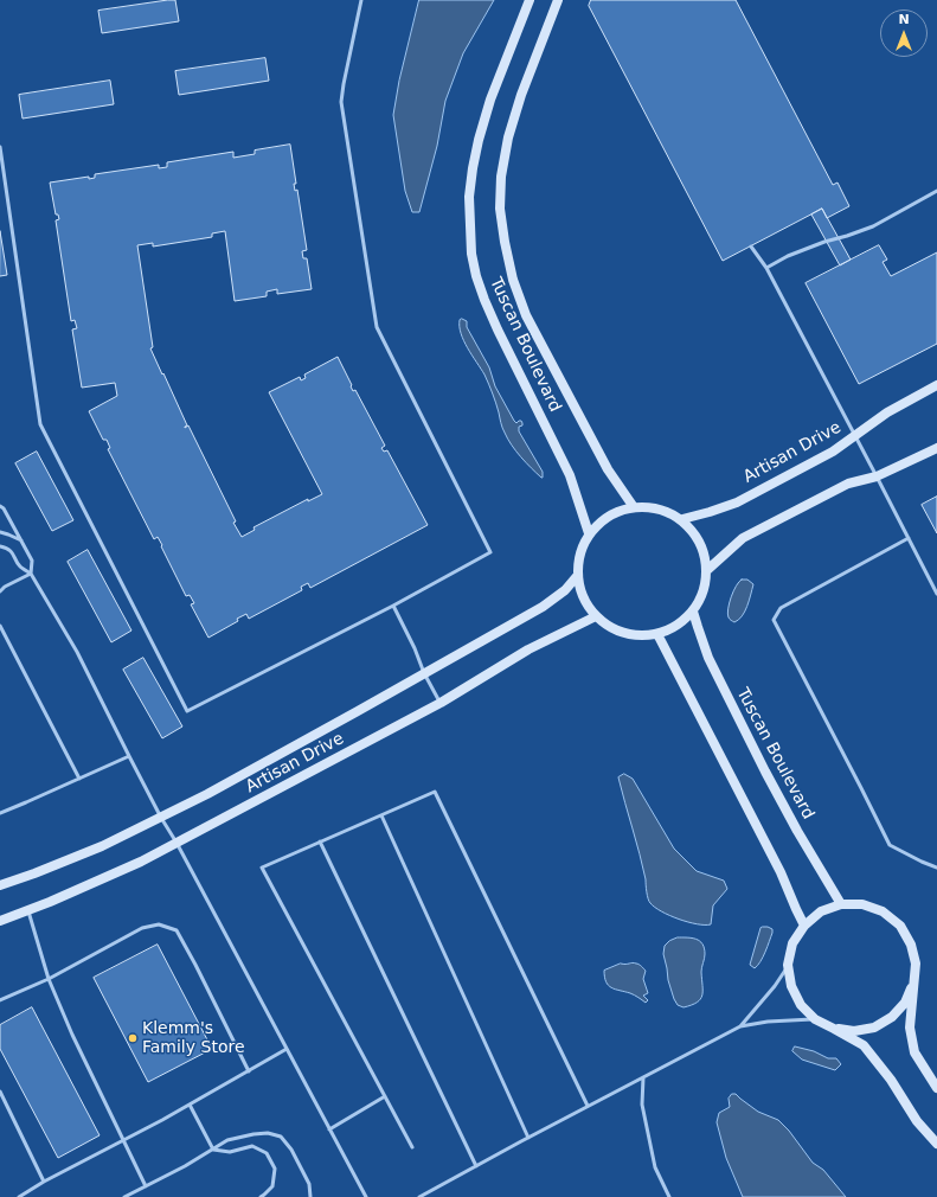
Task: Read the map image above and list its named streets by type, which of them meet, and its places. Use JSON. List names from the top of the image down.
{
  "streets": {
    "main road": ["Tuscan Boulevard", "Artisan Drive"]
  },
  "crossings": [
    ["Tuscan Boulevard", "Artisan Drive"]
  ],
  "places": ["Klemm's Family Store"],
  "north": "top"
}
